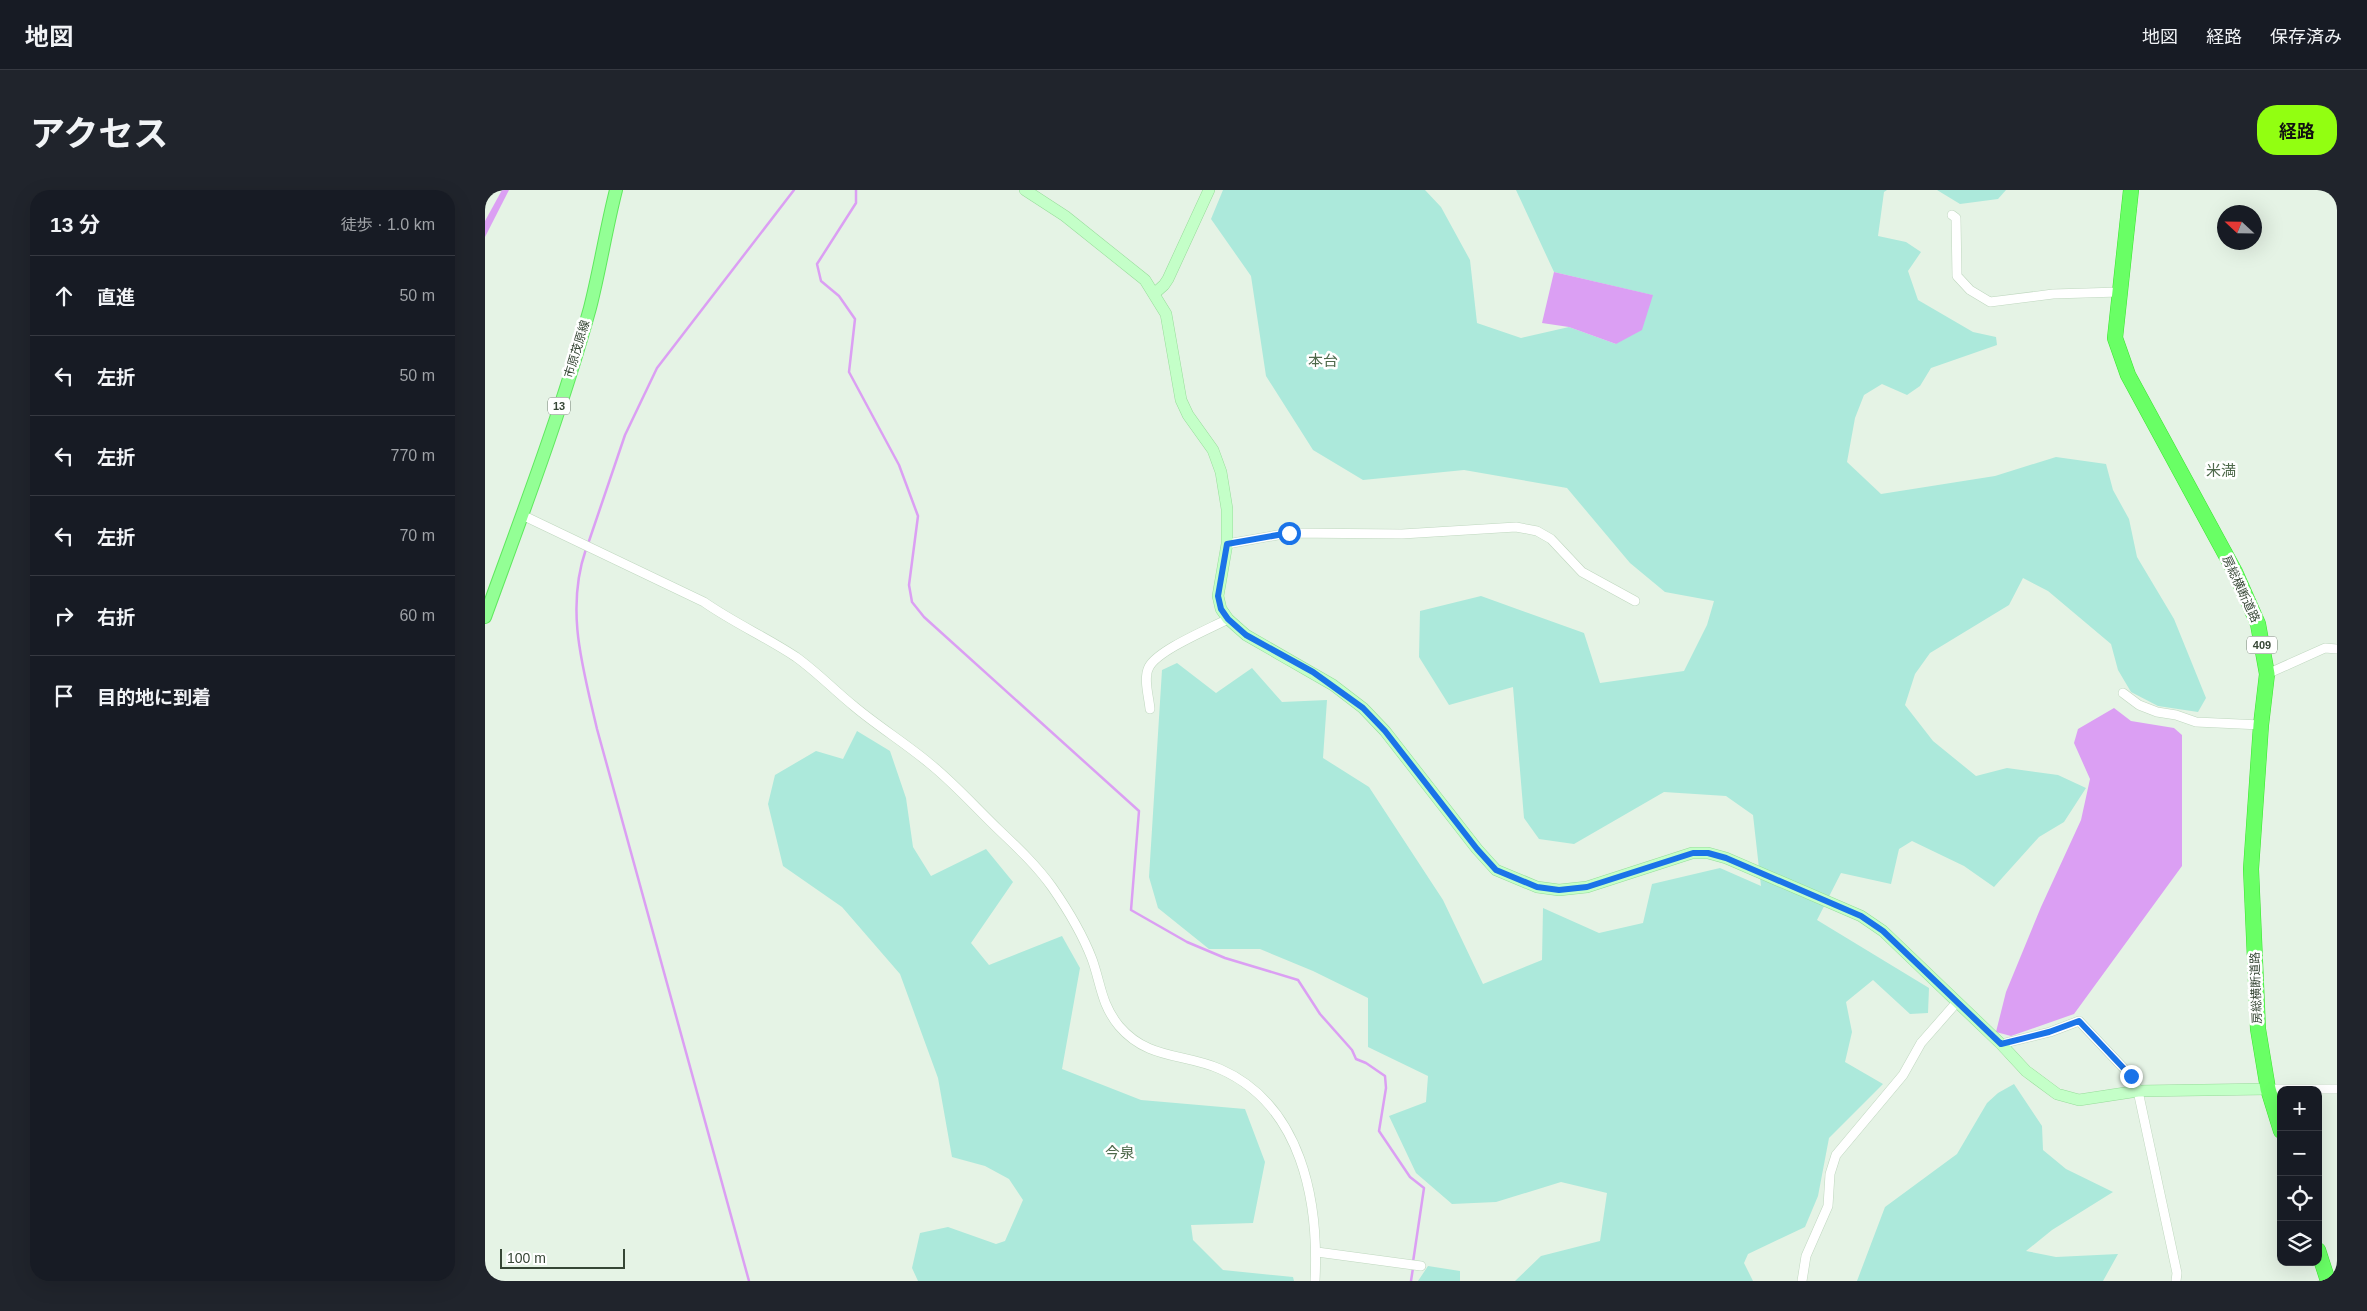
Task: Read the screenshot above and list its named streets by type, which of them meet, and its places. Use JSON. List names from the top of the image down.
{
  "streets": {
    "highway": ["房総横断道路", "409"],
    "main road": ["市原茂原線", "13"]
  },
  "districts": ["本台", "米満", "今泉"],
  "scale_bar": "100 m",
  "north": "left",
  "page": {
    "header": "地図",
    "nav": ["地図", "経路", "保存済み"],
    "title": "アクセス",
    "buttons": "経路",
    "heading": ["13 分", "徒歩 · 1.0 km"],
    "list": [
      ["直進", "50 m"],
      ["左折", "50 m"],
      ["左折", "770 m"],
      ["左折", "70 m"],
      ["右折", "60 m"],
      "目的地に到着"
    ],
    "map_buttons": ["+", "−"],
    "scale": "100 m"
  }
}
